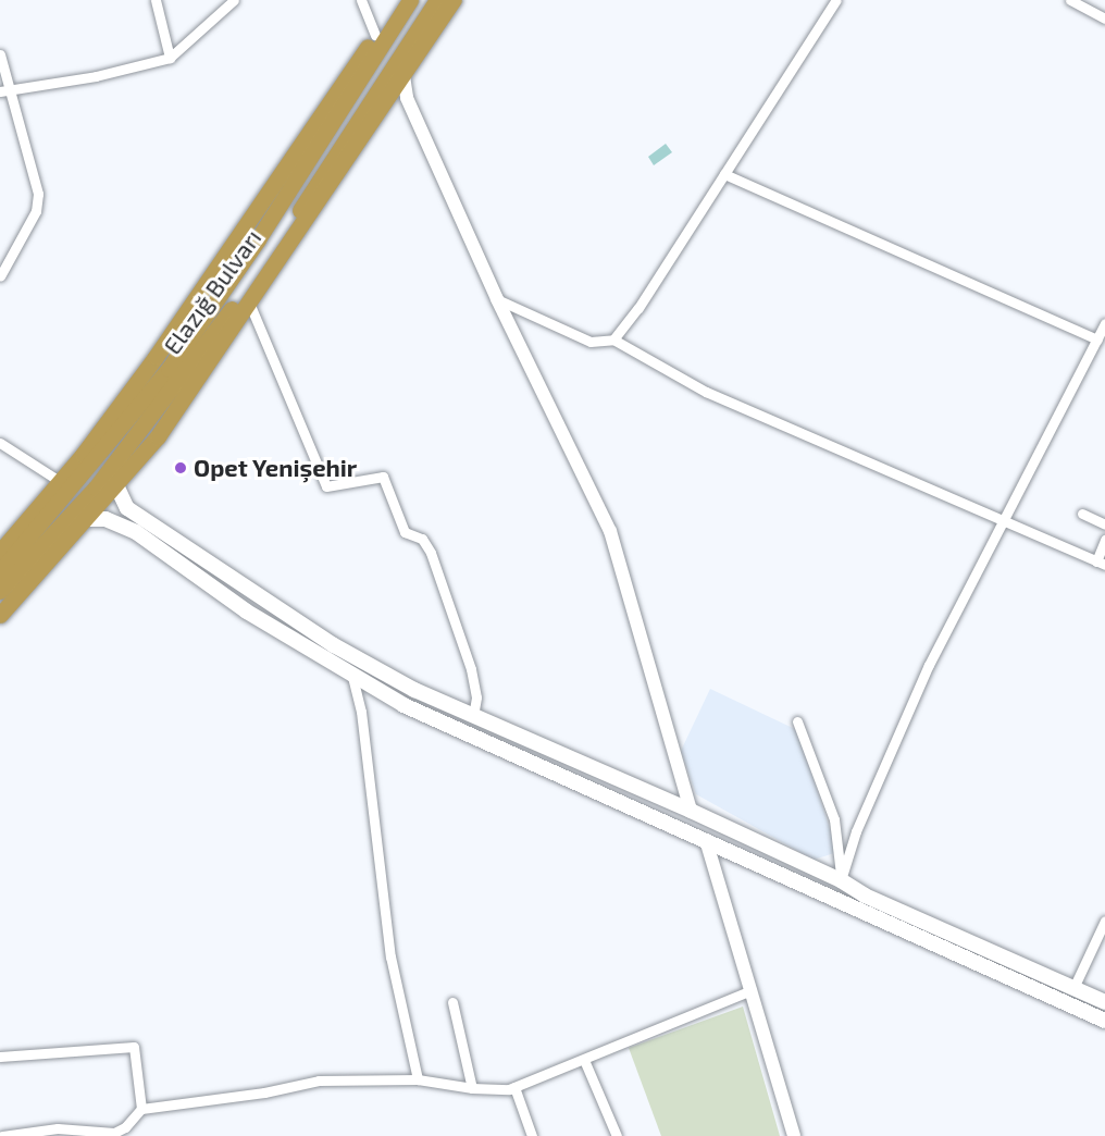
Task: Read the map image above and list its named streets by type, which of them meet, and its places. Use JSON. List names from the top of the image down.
{
  "streets": {
    "highway": ["Elazığ Bulvarı"]
  },
  "places": ["Opet Yenişehir"]
}
